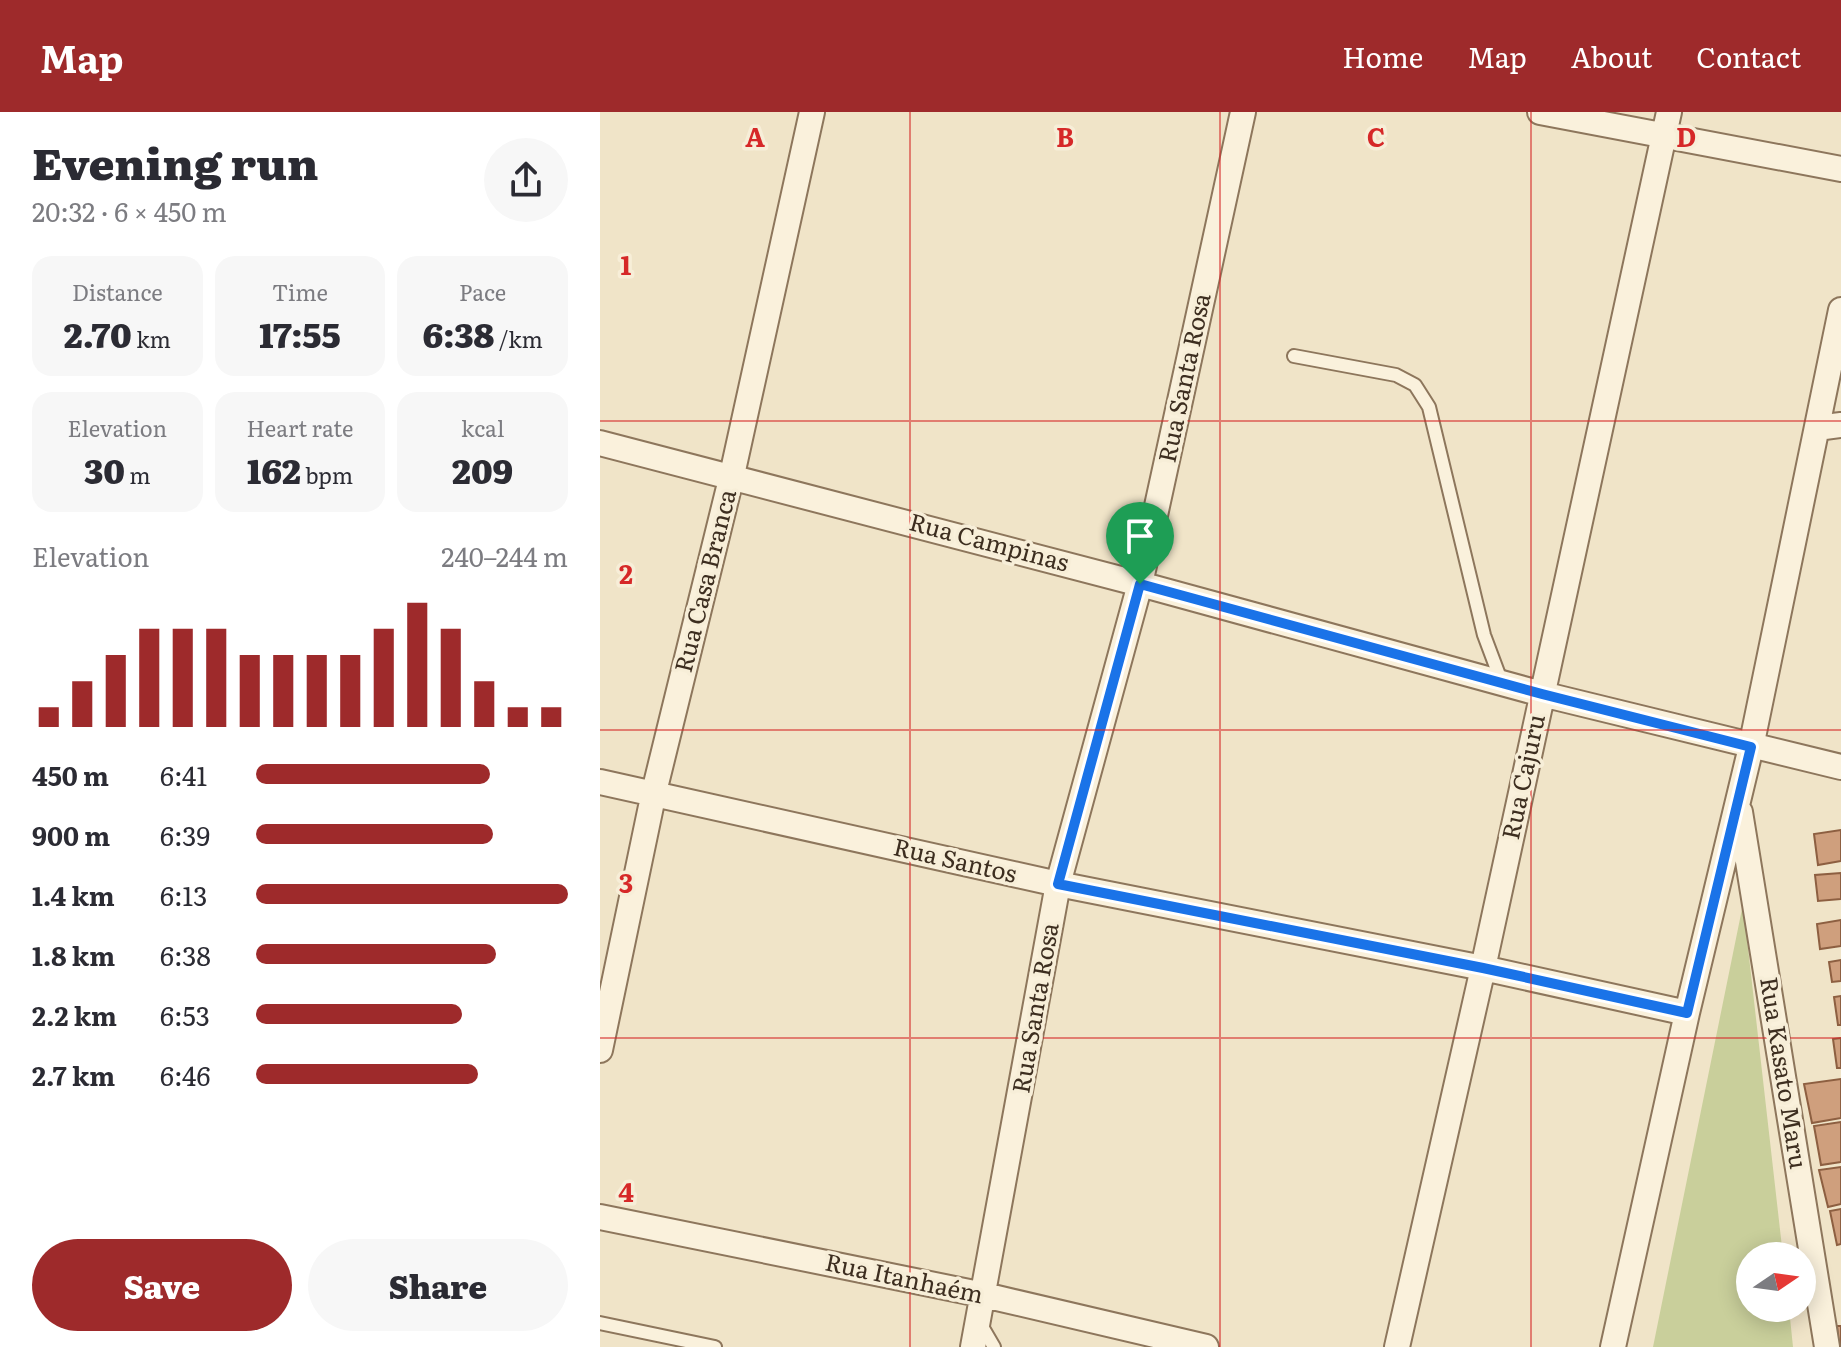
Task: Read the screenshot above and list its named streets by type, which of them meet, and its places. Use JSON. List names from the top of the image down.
{
  "streets": {
    "street": [
      "Rua Santa Rosa",
      "Rua Campinas",
      "Rua Casa Branca",
      "Rua Cajuru",
      "Rua Santos",
      "Rua Kasato Maru",
      "Rua Itanhaém"
    ]
  },
  "crossings": [
    ["Rua Santa Rosa", "Rua Campinas"],
    ["Rua Santa Rosa", "Rua Santos"],
    ["Rua Santa Rosa", "Rua Itanhaém"],
    ["Rua Campinas", "Rua Casa Branca"],
    ["Rua Campinas", "Rua Cajuru"],
    ["Rua Casa Branca", "Rua Santos"],
    ["Rua Cajuru", "Rua Santos"]
  ],
  "north": "right",
  "page": {
    "header": "Map",
    "nav": [
      "Home",
      "Map",
      "About",
      "Contact"
    ],
    "heading": ["Evening run", "20:32 · 6 × 450 m"],
    "stats": [
      ["Distance", "2.70 km"],
      ["Time", "17:55"],
      ["Pace", "6:38 /km"],
      ["Elevation", "30 m"],
      ["Heart rate", "162 bpm"],
      ["kcal", "209"]
    ],
    "chart": ["Elevation", "240–244 m"],
    "list": [
      {
        "name": "450 m",
        "note": "6:41"
      },
      {
        "name": "900 m",
        "note": "6:39"
      },
      {
        "name": "1.4 km",
        "note": "6:13"
      },
      {
        "name": "1.8 km",
        "note": "6:38"
      },
      {
        "name": "2.2 km",
        "note": "6:53"
      },
      {
        "name": "2.7 km",
        "note": "6:46"
      }
    ],
    "buttons": ["Save", "Share"]
  },
  "grid": {
    "columns": [
      "A",
      "B",
      "C",
      "D"
    ],
    "rows": [
      "1",
      "2",
      "3",
      "4"
    ]
  }
}
